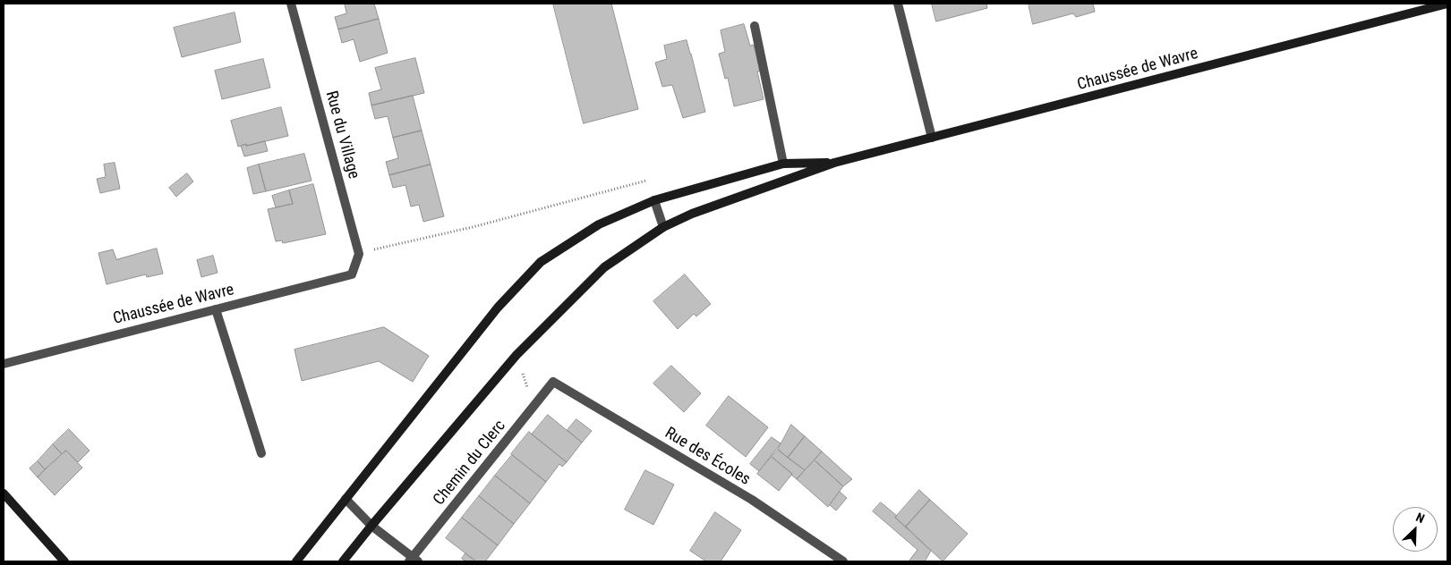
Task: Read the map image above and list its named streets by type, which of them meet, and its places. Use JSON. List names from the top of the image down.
{
  "streets": {
    "main road": ["Chaussée de Wavre"],
    "street": ["Rue du Village", "Rue des Écoles", "Chemin du Clerc"]
  },
  "crossings": [
    ["Chaussée de Wavre", "Rue du Village"],
    ["Rue des Écoles", "Chemin du Clerc"]
  ],
  "north": "top right"
}
